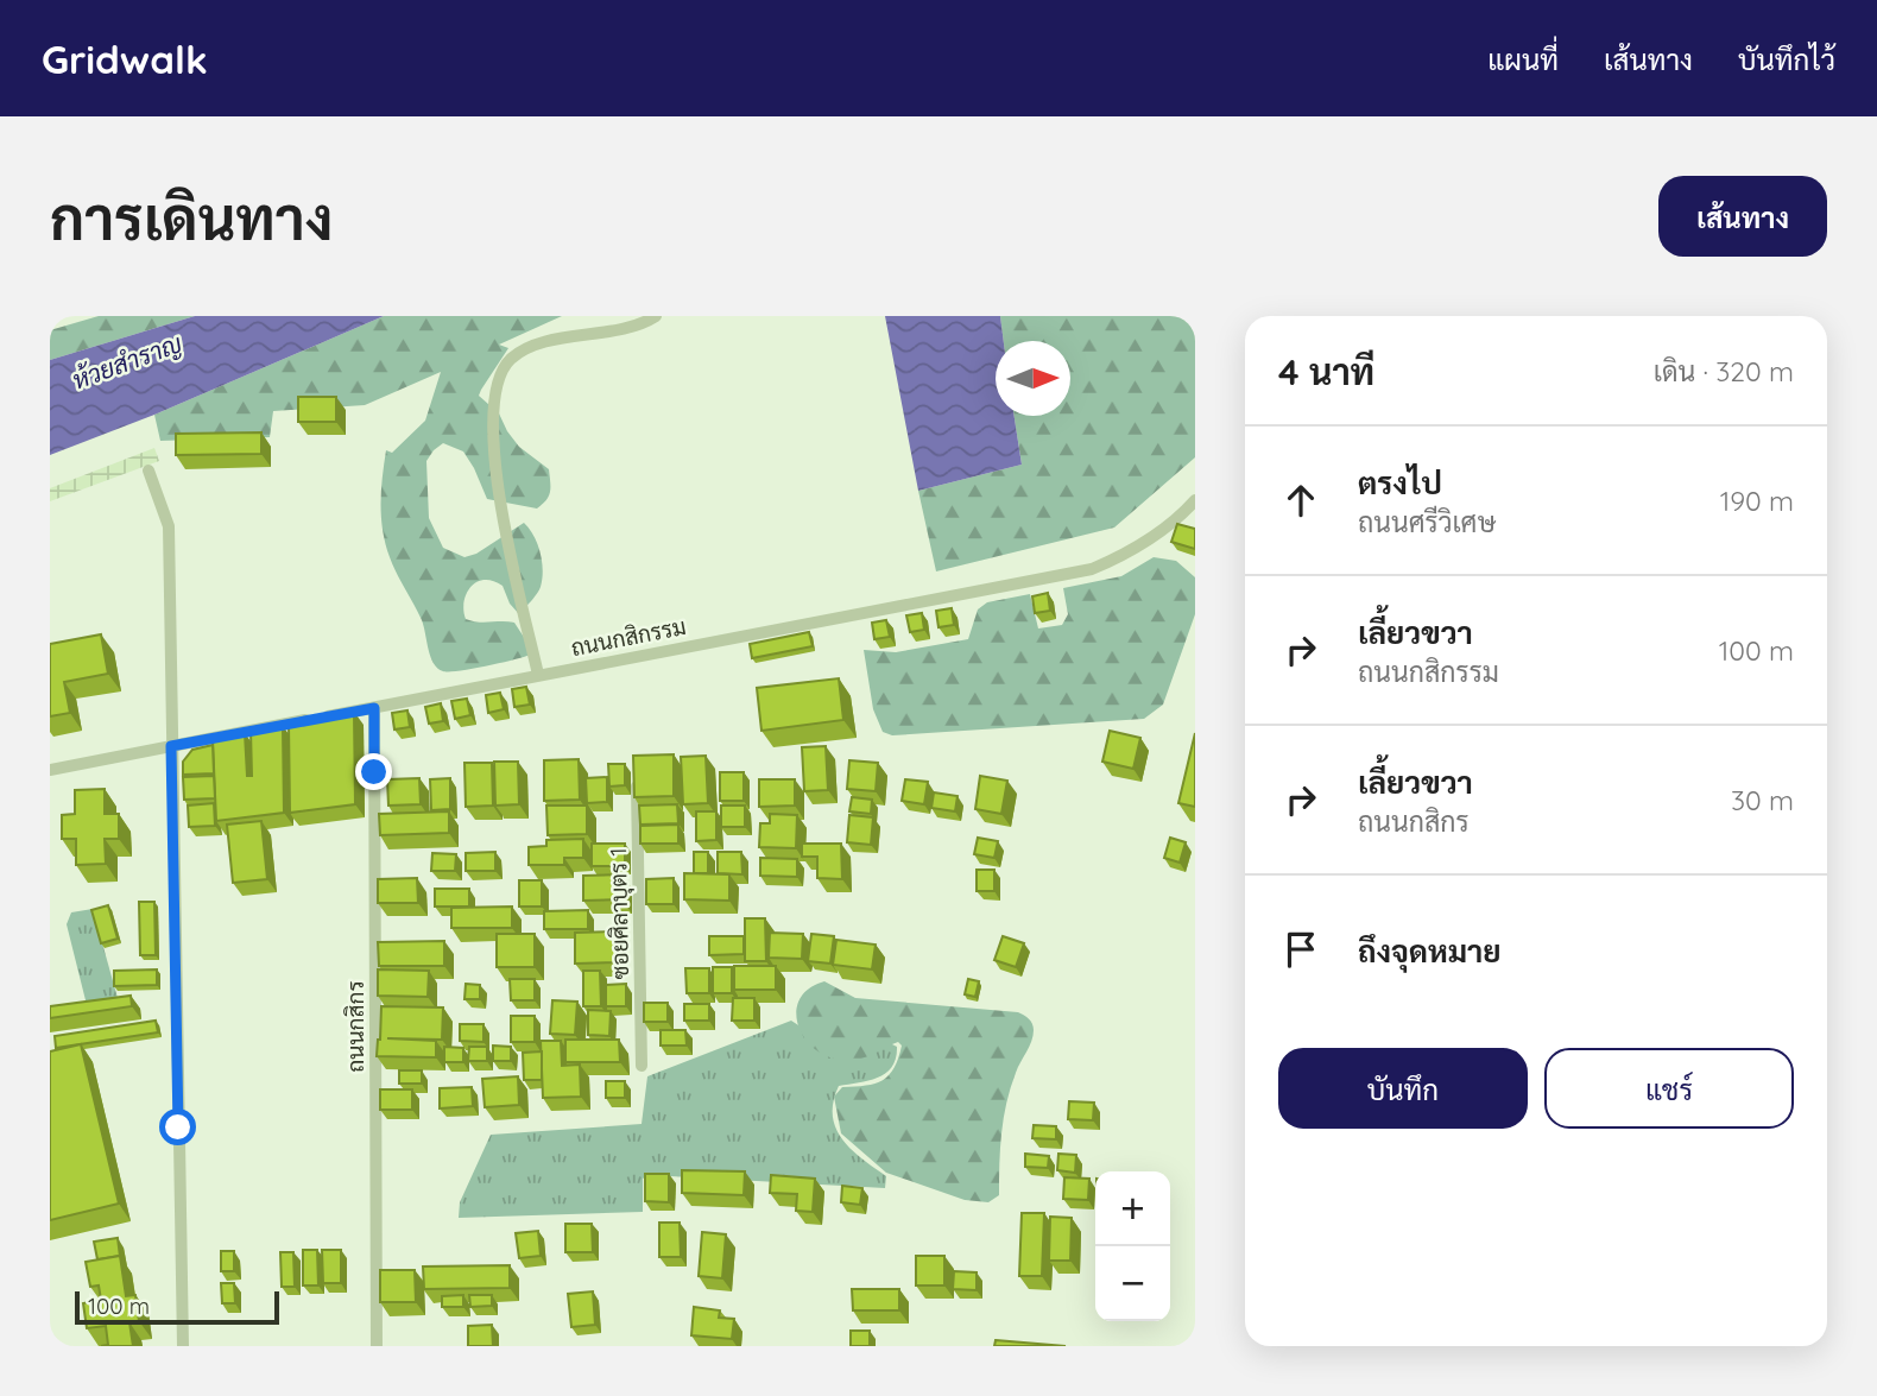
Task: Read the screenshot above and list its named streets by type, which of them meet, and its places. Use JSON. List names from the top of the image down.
{
  "streets": {
    "street": ["ถนนกสิกรรม", "ซอยศิลาบุตร 1", "ถนนกสิกร"]
  },
  "crossings": [
    ["ถนนกสิกรรม", "ถนนกสิกร"]
  ],
  "water": ["ห้วยสำราญ"],
  "scale_bar": "100 m",
  "north": "right",
  "page": {
    "header": "Gridwalk",
    "nav": ["แผนที่", "เส้นทาง", "บันทึกไว้"],
    "buttons": [
      "เส้นทาง",
      ["บันทึก", "แชร์"]
    ],
    "title": "การเดินทาง",
    "heading": ["4 นาที", "เดิน · 320 m"],
    "list": [
      ["ตรงไป", "ถนนศรีวิเศษ", "190 m"],
      ["เลี้ยวขวา", "ถนนกสิกรรม", "100 m"],
      ["เลี้ยวขวา", "ถนนกสิกร", "30 m"],
      "ถึงจุดหมาย"
    ],
    "map_buttons": ["+", "−"],
    "scale": "100 m"
  }
}
